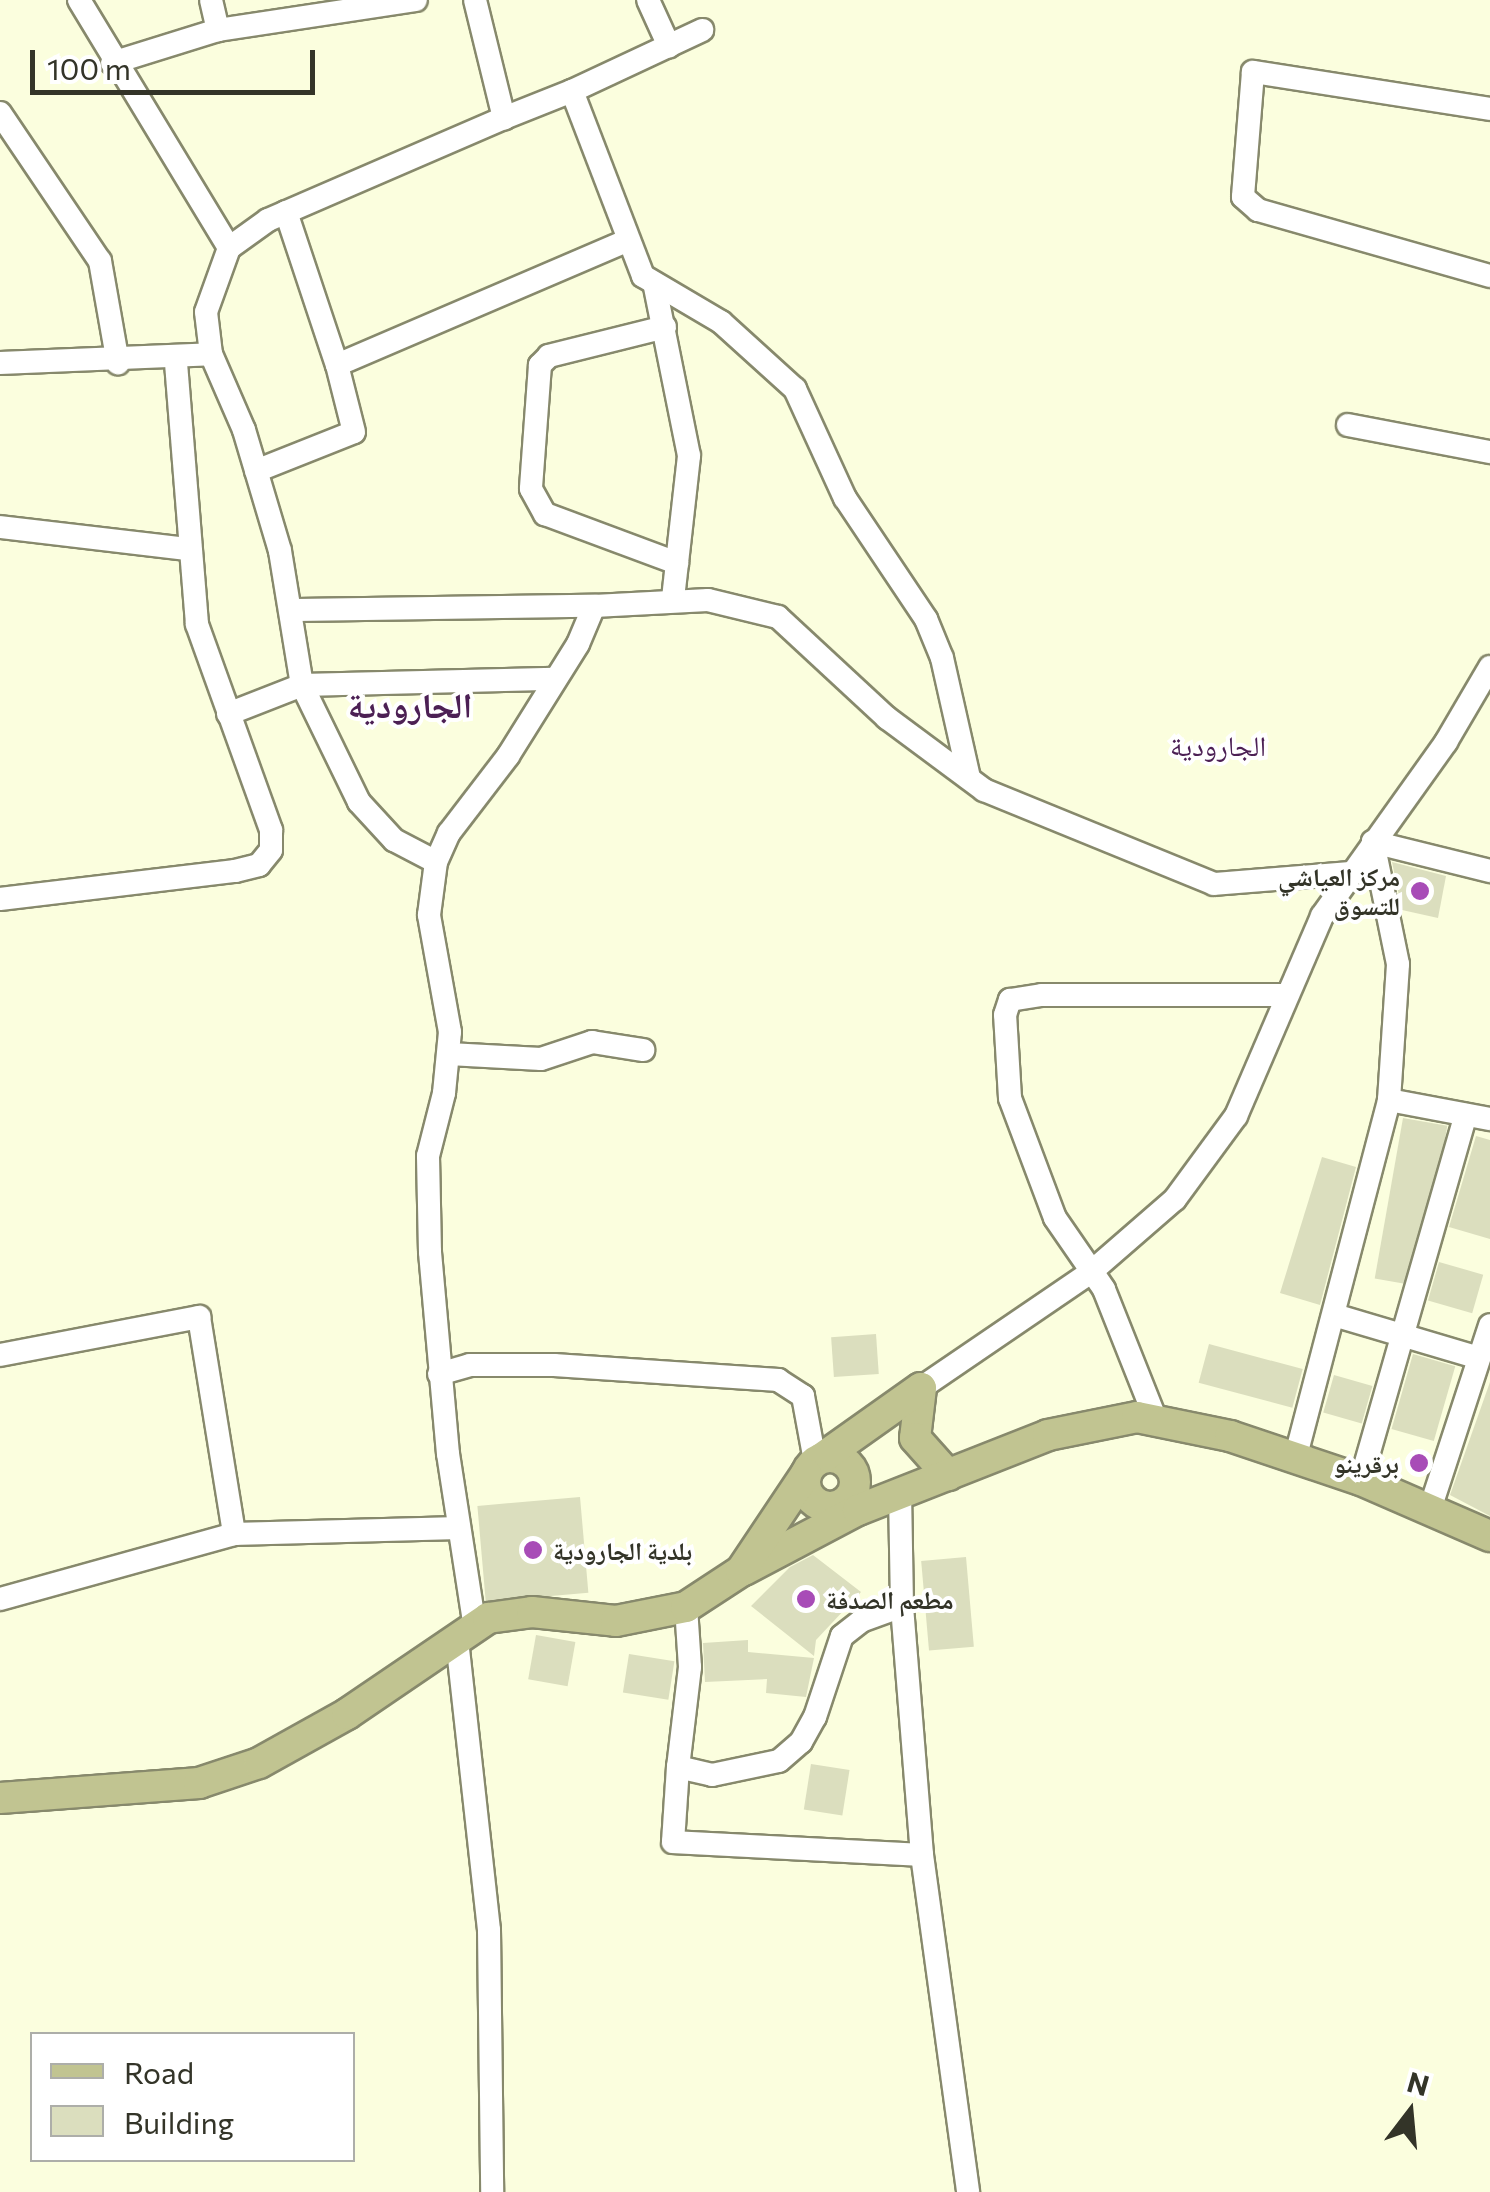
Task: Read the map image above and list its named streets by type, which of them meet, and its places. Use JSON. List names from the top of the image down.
{
  "districts": ["الجارودية", "الجارودية"],
  "places": [
    "مركز العياشي للتسوق",
    "برقرينو",
    "بلدية الجارودية",
    "مطعم الصدفة"
  ],
  "legend": ["Road", "Building"],
  "scale_bar": "100 m",
  "north": "top"
}
